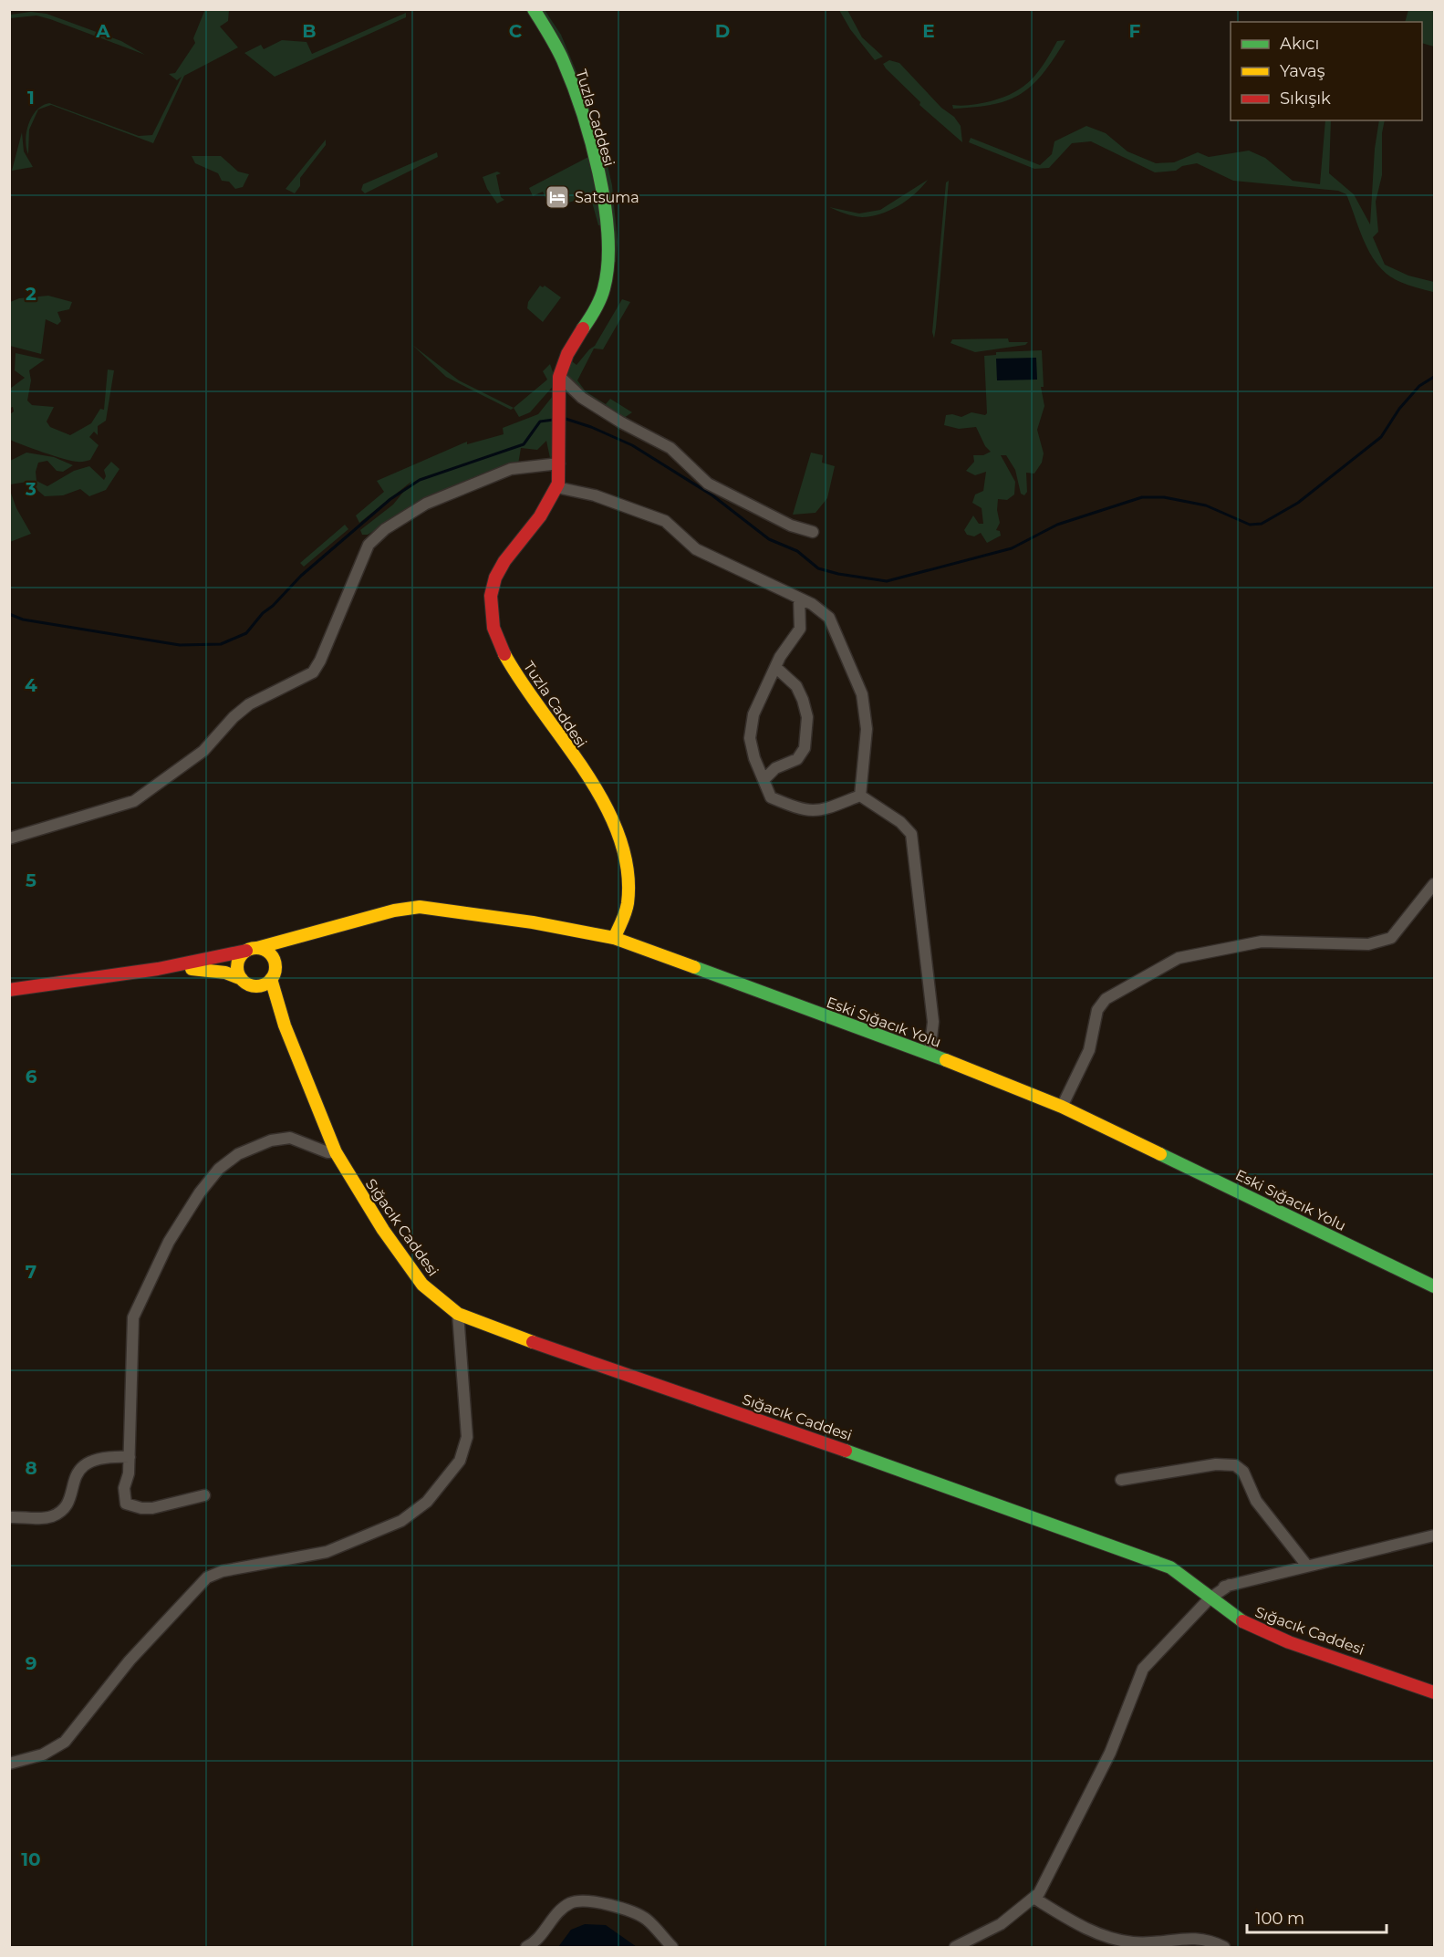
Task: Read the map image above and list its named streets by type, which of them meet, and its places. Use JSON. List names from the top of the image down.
{
  "streets": {
    "main road": ["Tuzla Caddesi", "Eski Sığacık Yolu", "Sığacık Caddesi"]
  },
  "crossings": [
    ["Tuzla Caddesi", "Eski Sığacık Yolu"]
  ],
  "places": {
    "hotel": ["Satsuma"]
  },
  "legend": ["Akıcı", "Yavaş", "Sıkışık"],
  "scale_bar": "100 m",
  "grid": {
    "columns": [
      "A",
      "B",
      "C",
      "D",
      "E",
      "F"
    ],
    "rows": [
      "1",
      "2",
      "3",
      "4",
      "5",
      "6",
      "7",
      "8",
      "9",
      "10"
    ]
  }
}
